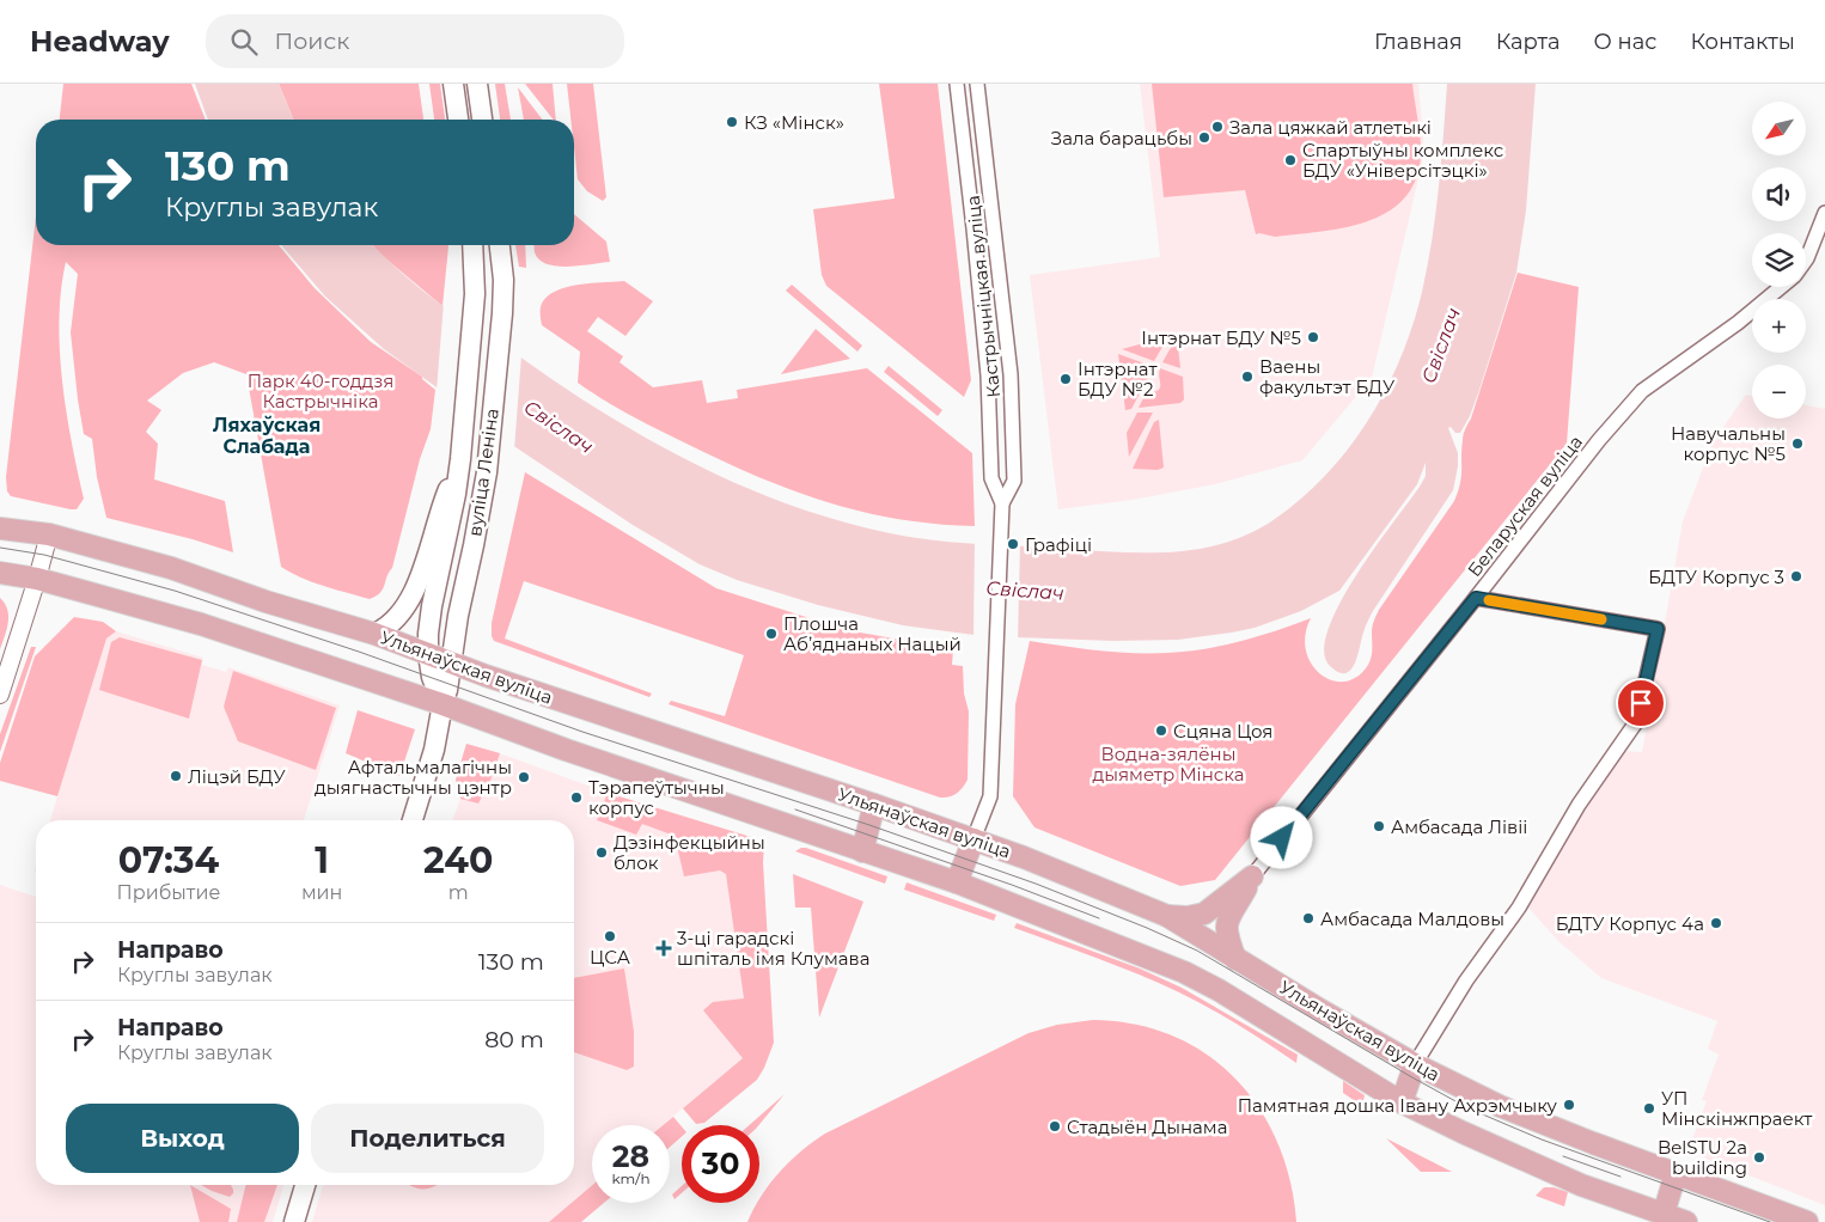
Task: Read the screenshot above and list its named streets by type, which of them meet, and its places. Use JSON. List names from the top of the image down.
{
  "streets": {
    "main road": ["вуліца Леніна", "Ульянаўская вуліца"],
    "street": ["Кастрычніцкая вуліца", "Беларуская вуліца"]
  },
  "crossings": [
    ["Кастрычніцкая вуліца", "Ульянаўская вуліца"],
    ["вуліца Леніна", "Ульянаўская вуліца"]
  ],
  "districts": ["Ляхаўская Слабада"],
  "water": ["Свіслач"],
  "parks": ["Парк 40-годдзя Кастрычніка", "Водна-зялёны дыяметр Мінска"],
  "places": {
    "other": [
      "КЗ «Мінск»",
      "Зала цяжкай атлетыкі",
      "Зала барацьбы",
      "Спартыўны комплекс БДУ «Універсітэцкі»",
      "Інтэрнат БДУ №5",
      "Ваены факультэт БДУ",
      "Інтэрнат БДУ №2",
      "Навучальны корпус №5",
      "Графіці",
      "БДТУ Корпус 3",
      "Плошча Абʼяднаных Нацый",
      "Сцяна Цоя",
      "Ліцэй БДУ",
      "Афтальмалагічны дыягнастычны цэнтр",
      "Тэрапеўтычны корпус",
      "Амбасада Лівіі",
      "Дэзінфекцыйны блок",
      "Амбасада Малдовы",
      "БДТУ Корпус 4а",
      "ЦСА",
      "Памятная дошка Івану Ахрэмчыку",
      "УП Мінскінжпраект",
      "Стадыён Дынама",
      "BelSTU 2a building"
    ],
    "health": ["3-ці гарадскі шпіталь імя Клумава"]
  },
  "north": "bottom left",
  "page": {
    "header": "Headway",
    "search": "Поиск",
    "nav": [
      "Главная",
      "Карта",
      "О нас",
      "Контакты"
    ],
    "map_buttons": ["+", "−"],
    "turn": ["130 m", "Круглы завулак"],
    "eta": [
      "07:34",
      "Прибытие",
      "1",
      "мин",
      "240",
      "m"
    ],
    "list": [
      {
        "name": "Направо",
        "note": "Круглы завулак",
        "value": "130 m"
      },
      {
        "name": "Направо",
        "note": "Круглы завулак",
        "value": "80 m"
      }
    ],
    "buttons": ["Выход", "Поделиться"],
    "speed": "28 km/h",
    "limit": "30"
  }
}
